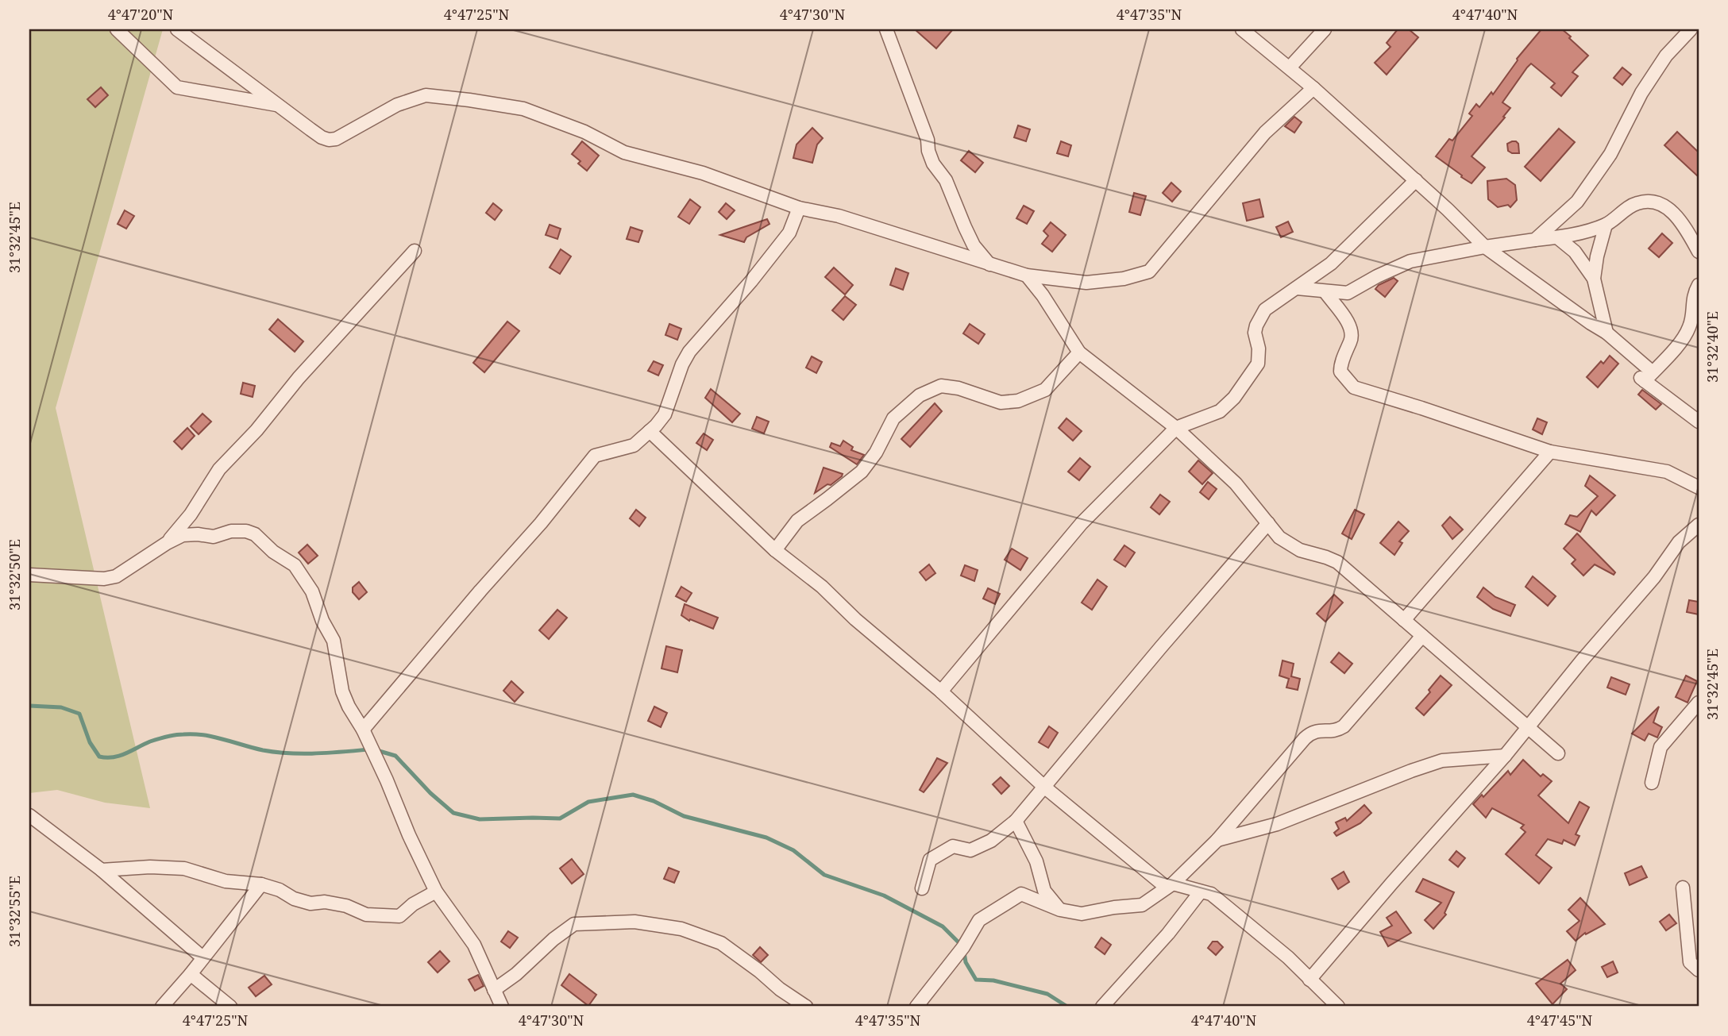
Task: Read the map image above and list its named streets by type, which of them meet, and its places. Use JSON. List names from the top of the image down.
{
  "coordinates": [
    "4°47'20\"N",
    "4°47'25\"N",
    "4°47'30\"N",
    "4°47'35\"N",
    "4°47'40\"N",
    "31°32'45\"E",
    "31°32'40\"E",
    "31°32'50\"E",
    "31°32'55\"E",
    "4°47'45\"N"
  ]
}
